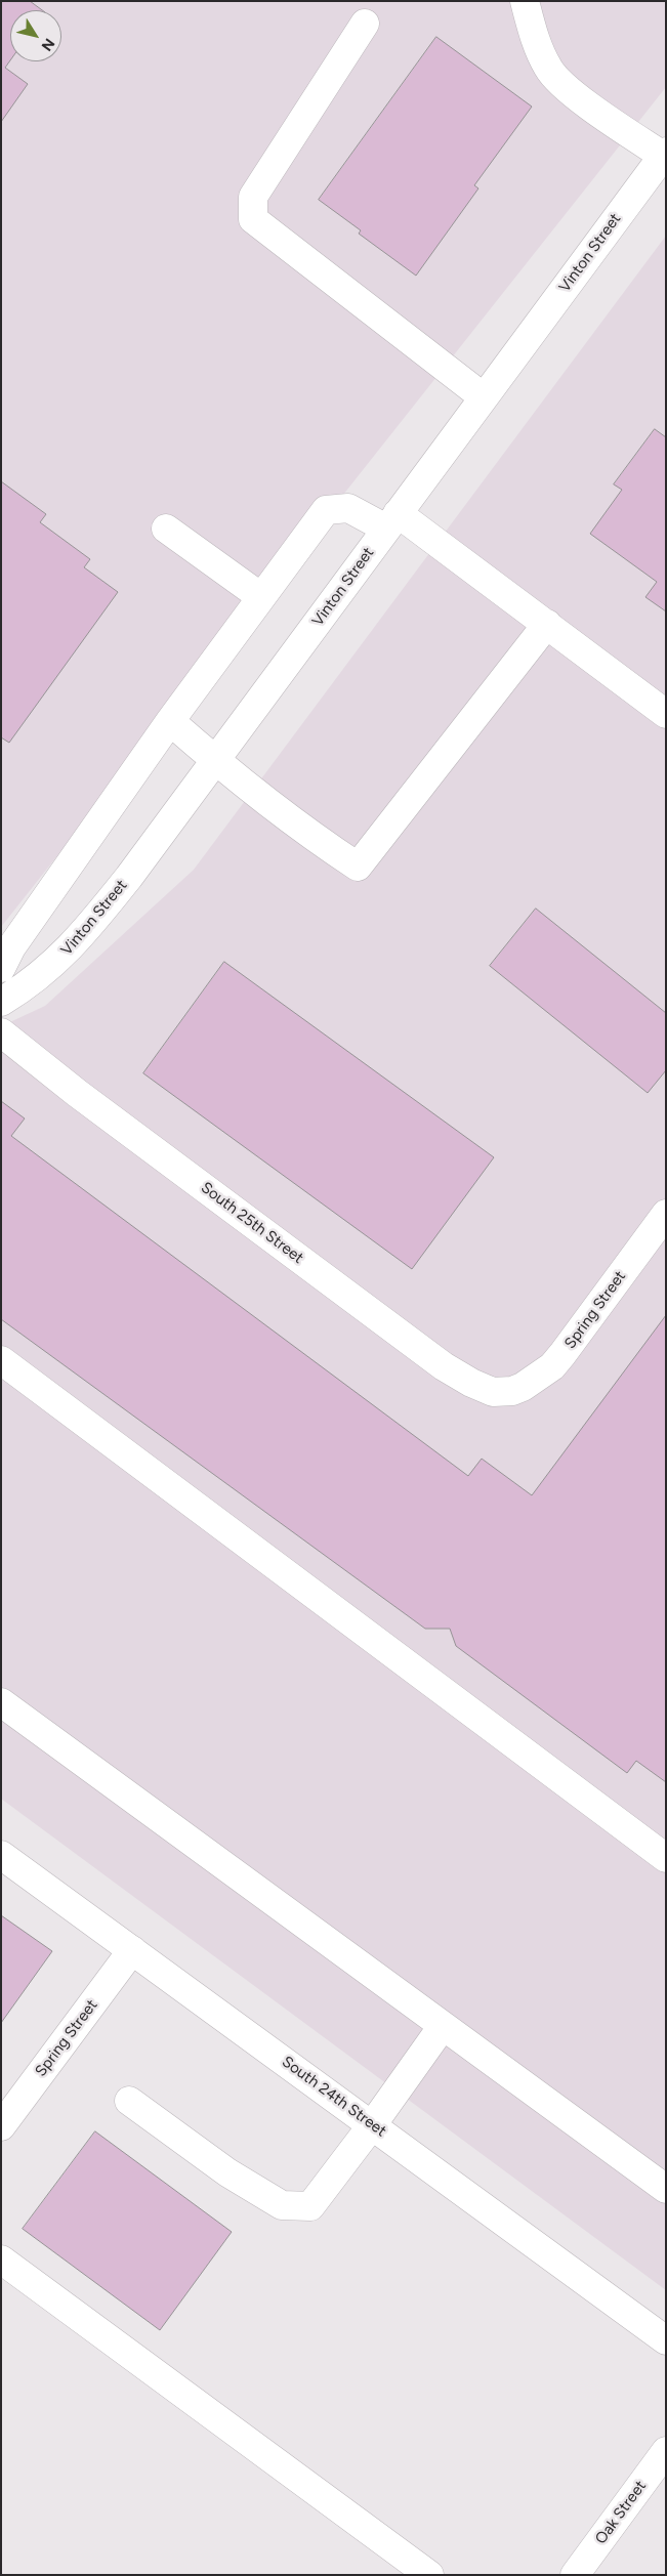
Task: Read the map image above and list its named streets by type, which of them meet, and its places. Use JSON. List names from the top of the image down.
{
  "streets": {
    "street": [
      "Vinton Street",
      "South 25th Street",
      "Spring Street",
      "South 24th Street",
      "Oak Street"
    ]
  },
  "crossings": [
    ["South 25th Street", "Spring Street"],
    ["Spring Street", "South 24th Street"]
  ],
  "north": "bottom right"
}
